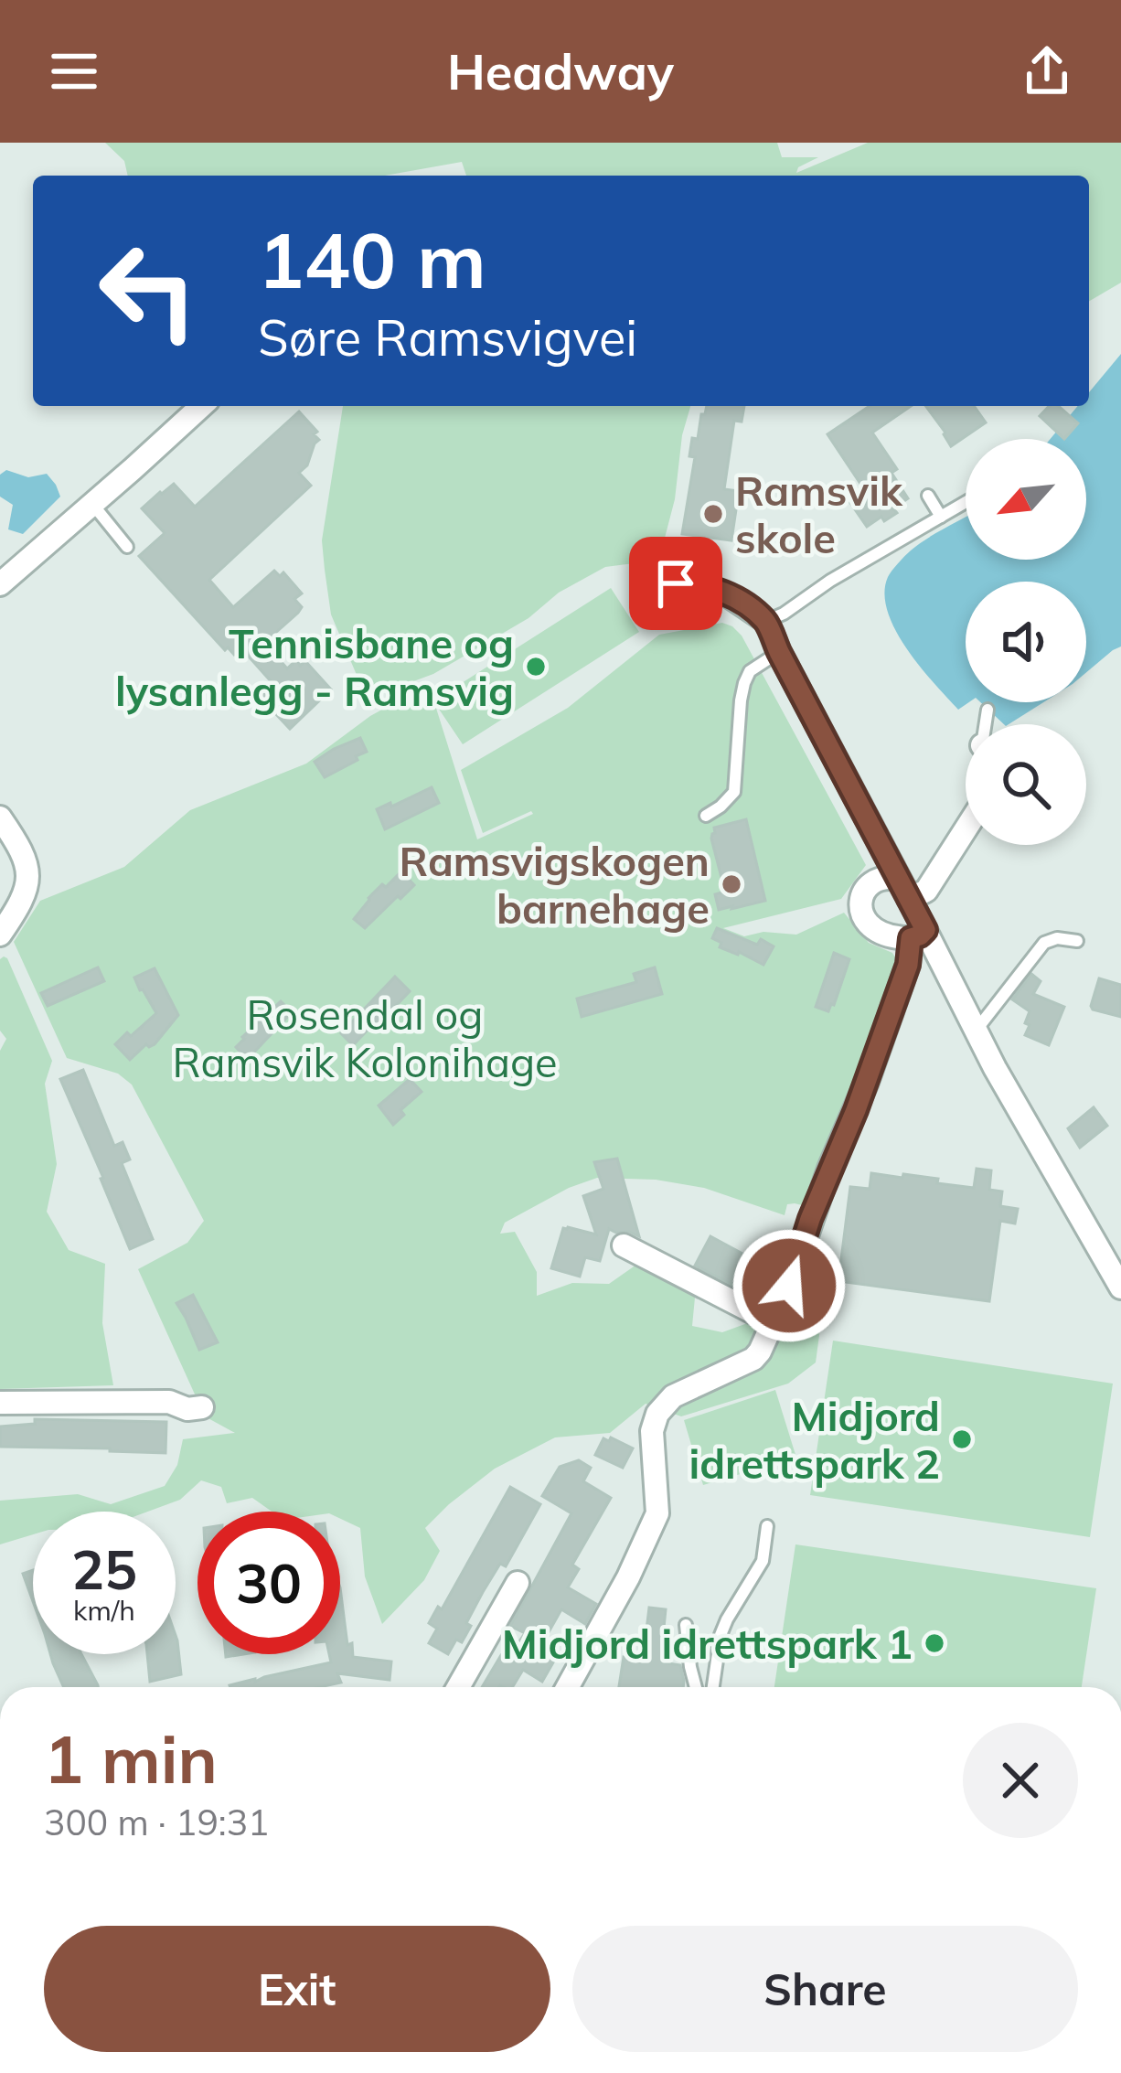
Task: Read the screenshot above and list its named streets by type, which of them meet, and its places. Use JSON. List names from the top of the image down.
{
  "parks": ["Rosendal og Ramsvik Kolonihage"],
  "places": [
    "Ramsvik skole",
    "Tennisbane og lysanlegg - Ramsvig",
    "Ramsvigskogen barnehage",
    "Midjord idrettspark 2",
    "Midjord idrettspark 1"
  ],
  "north": "bottom left",
  "page": {
    "header": "Headway",
    "turn": ["140 m", "Søre Ramsvigvei"],
    "speed": "25 km/h",
    "limit": "30",
    "heading": ["1 min", "300 m · 19:31"],
    "buttons": ["Exit", "Share"]
  }
}
